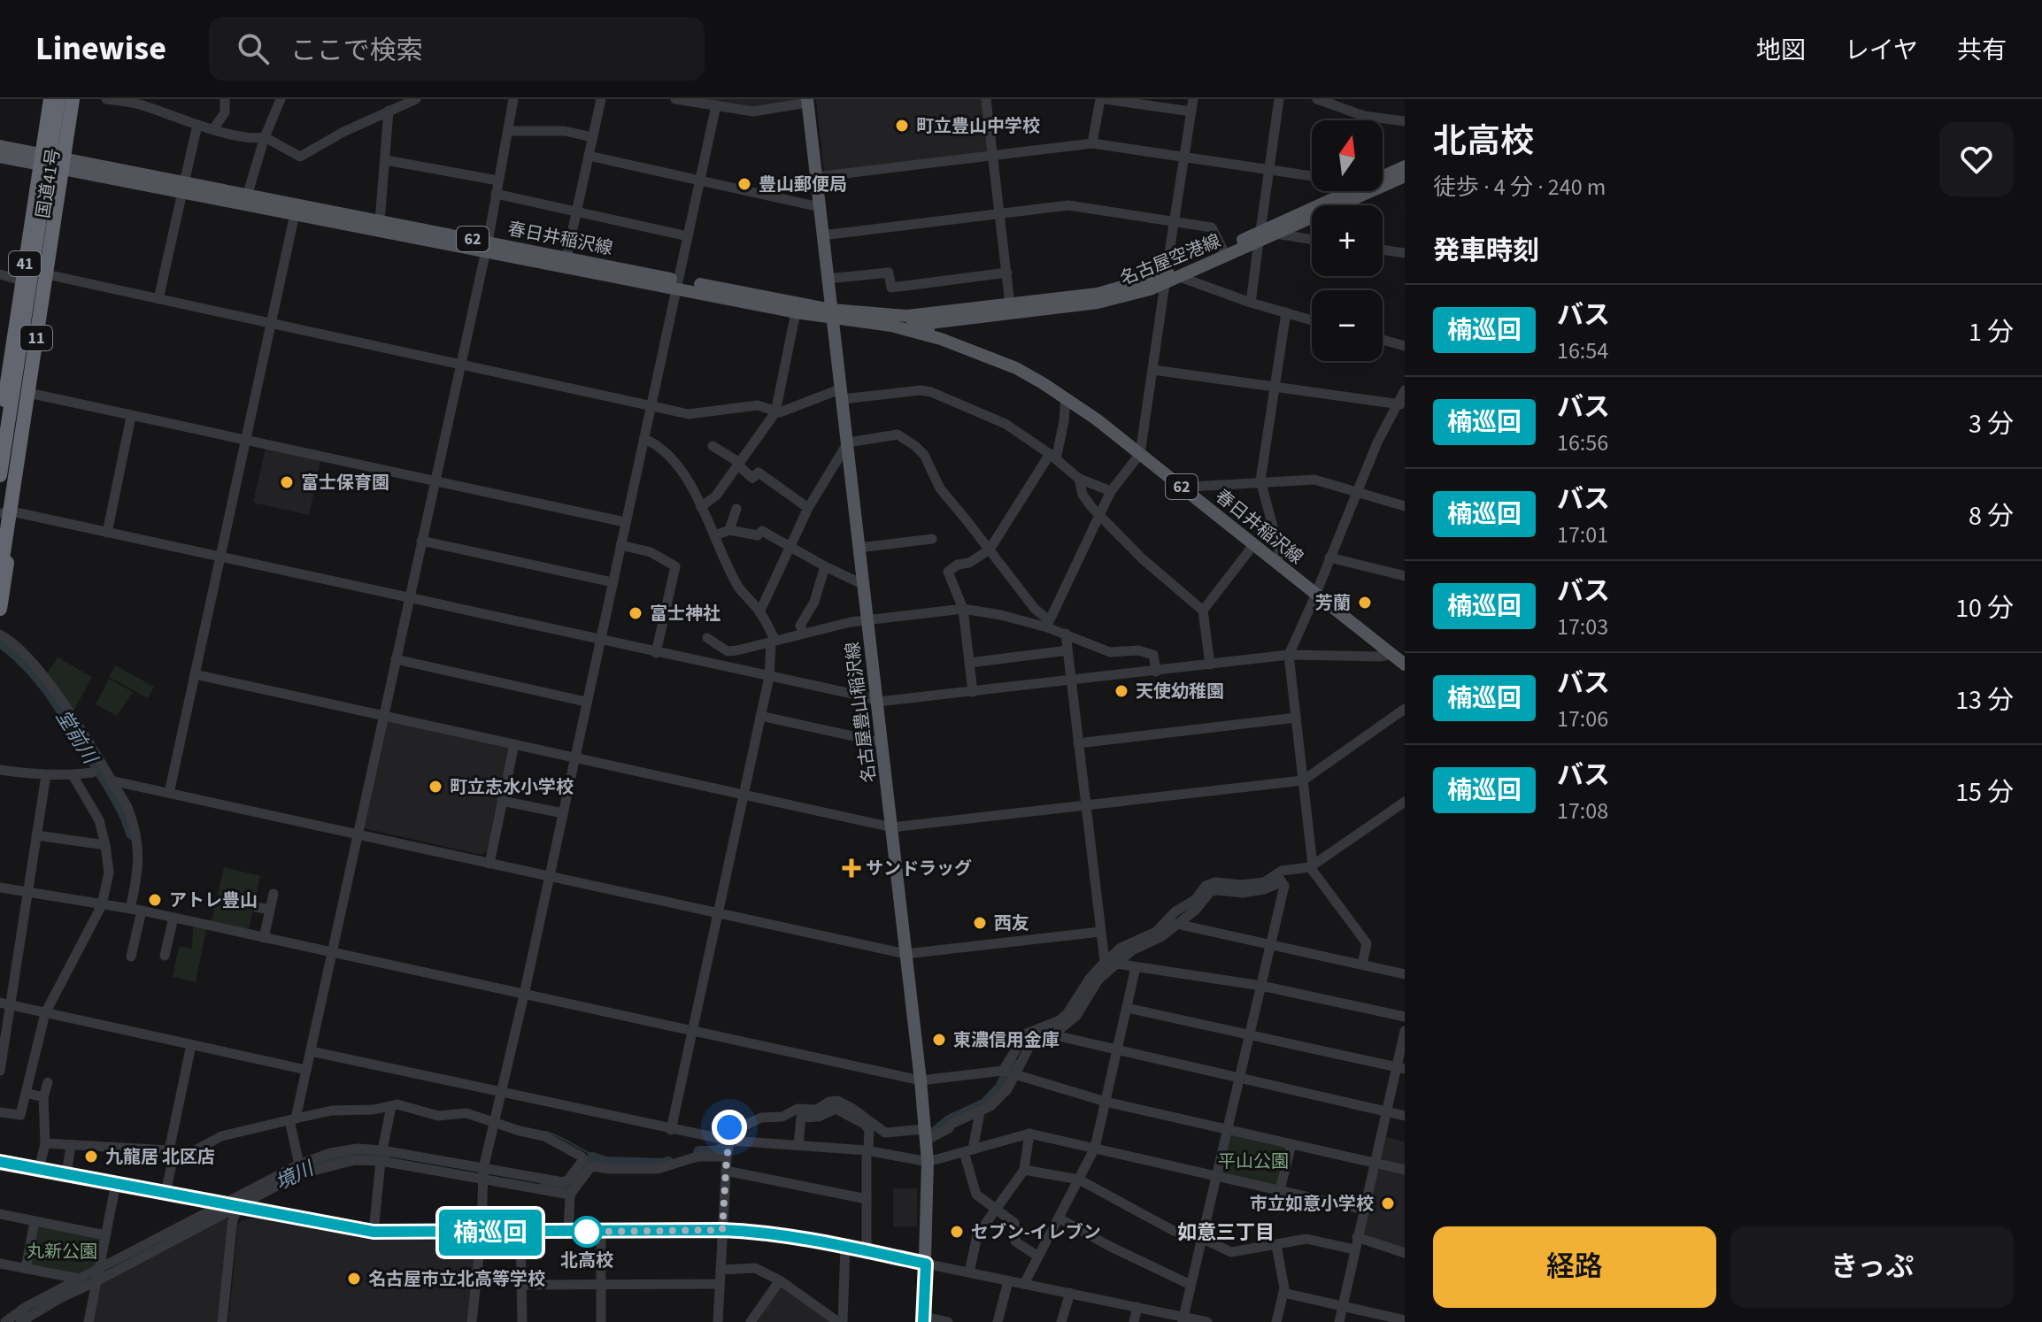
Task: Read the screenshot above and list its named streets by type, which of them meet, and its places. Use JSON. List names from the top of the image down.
{
  "streets": {
    "highway": ["国道41号", "41", "11"],
    "main road": [
      "春日井稲沢線",
      "62",
      "名古屋空港線",
      "名古屋豊山稲沢線"
    ]
  },
  "crossings": [
    ["国道41号", "春日井稲沢線"],
    ["春日井稲沢線", "名古屋空港線"],
    ["春日井稲沢線", "名古屋豊山稲沢線"]
  ],
  "districts": ["如意三丁目"],
  "water": ["堂前川", "境川"],
  "parks": ["平山公園", "丸新公園"],
  "places": {
    "other": [
      "町立豊山中学校",
      "豊山郵便局",
      "富士保育園",
      "芳蘭",
      "富士神社",
      "天使幼稚園",
      "町立志水小学校",
      "アトレ豊山",
      "西友",
      "東濃信用金庫",
      "九龍居 北区店",
      "市立如意小学校",
      "北高校",
      "セブン-イレブン",
      "名古屋市立北高等学校"
    ],
    "health": ["サンドラッグ"]
  },
  "lines": ["bus line 楠巡回"],
  "north": "top",
  "page": {
    "header": "Linewise",
    "search": "ここで検索",
    "nav": ["地図", "レイヤ", "共有"],
    "on_map": "楠巡回",
    "heading": [
      ["北高校", "徒歩 · 4 分 · 240 m"],
      "発車時刻"
    ],
    "map_buttons": ["+", "−"],
    "list": [
      {
        "mark": "楠巡回",
        "name": "バス",
        "note": "16:54",
        "value": "1 分"
      },
      {
        "mark": "楠巡回",
        "name": "バス",
        "note": "16:56",
        "value": "3 分"
      },
      {
        "mark": "楠巡回",
        "name": "バス",
        "note": "17:01",
        "value": "8 分"
      },
      {
        "mark": "楠巡回",
        "name": "バス",
        "note": "17:03",
        "value": "10 分"
      },
      {
        "mark": "楠巡回",
        "name": "バス",
        "note": "17:06",
        "value": "13 分"
      },
      {
        "mark": "楠巡回",
        "name": "バス",
        "note": "17:08",
        "value": "15 分"
      }
    ],
    "buttons": ["経路", "きっぷ"]
  }
}
